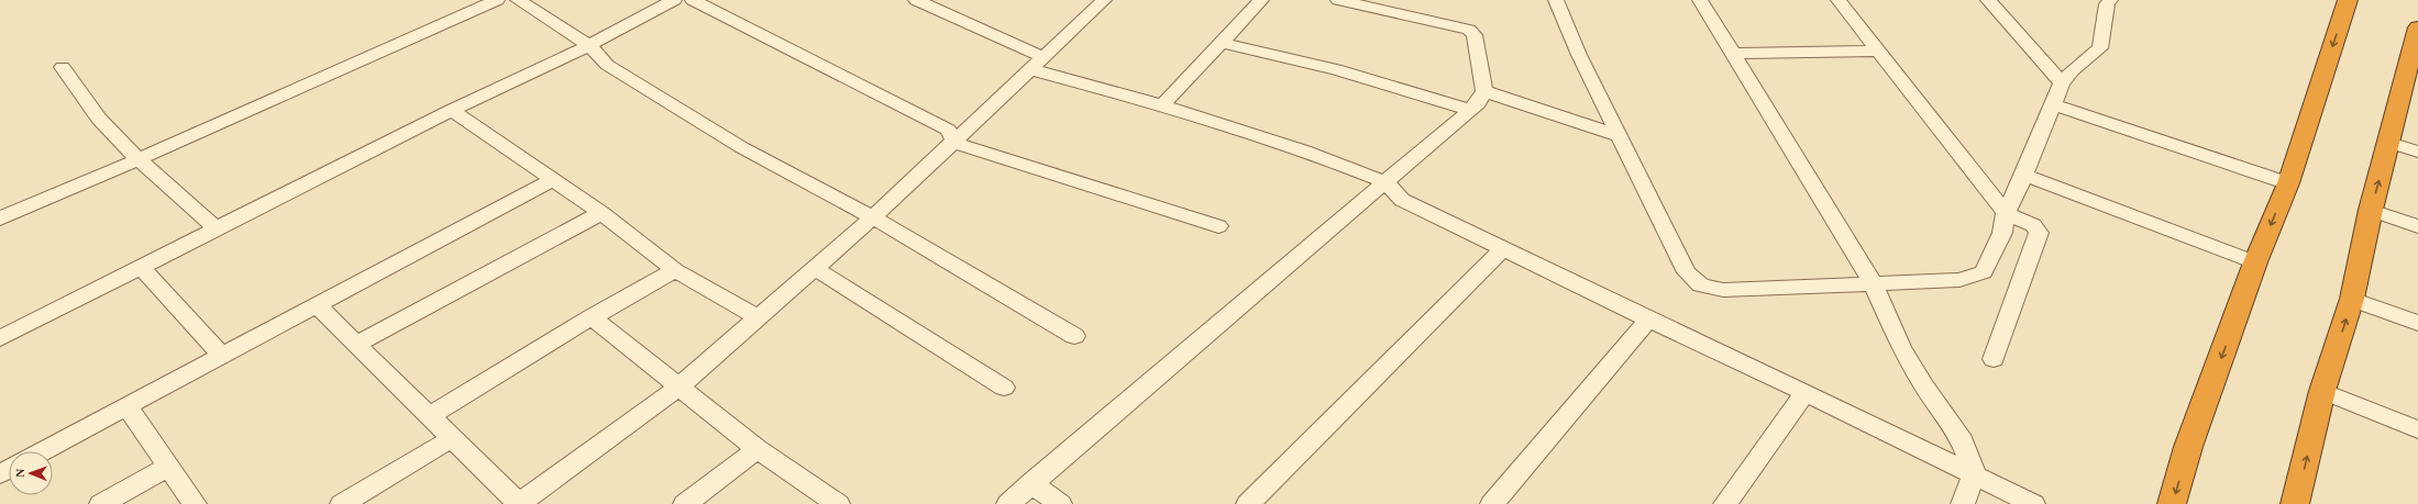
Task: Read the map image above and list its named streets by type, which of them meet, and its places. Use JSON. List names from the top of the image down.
{
  "north": "left"
}
